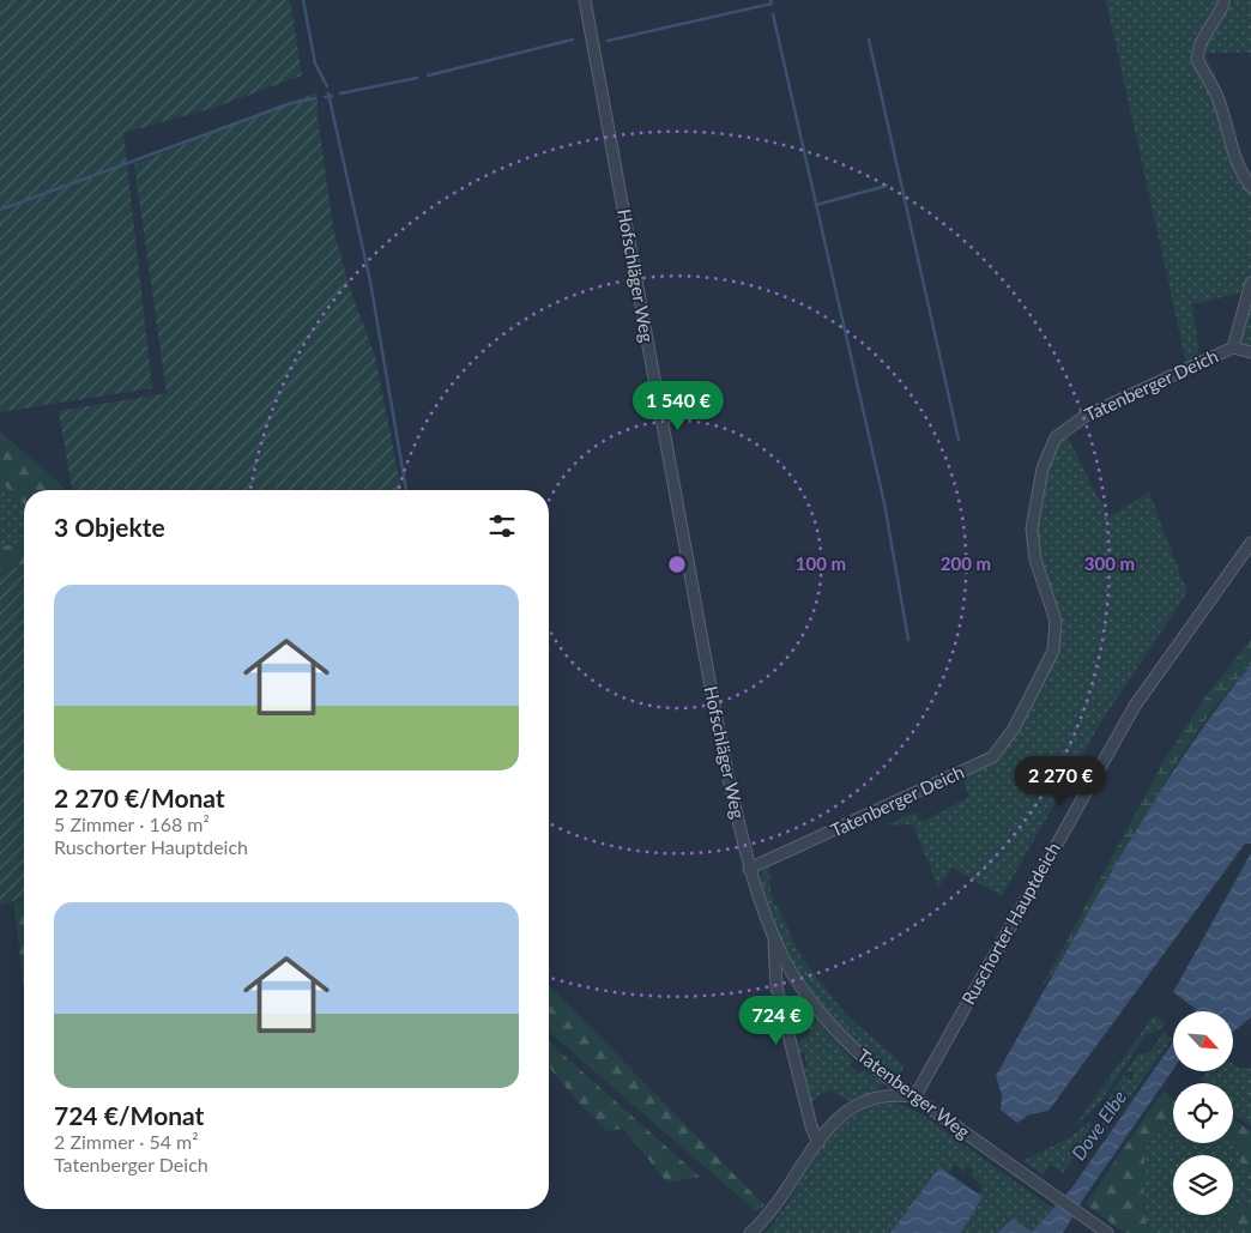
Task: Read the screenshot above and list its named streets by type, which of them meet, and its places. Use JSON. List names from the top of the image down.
{
  "streets": {
    "street": [
      "Hofschläger Weg",
      "Tatenberger Deich",
      "Ruschorter Hauptdeich",
      "Tatenberger Weg"
    ]
  },
  "crossings": [
    ["Hofschläger Weg", "Tatenberger Deich"],
    ["Hofschläger Weg", "Tatenberger Weg"],
    ["Tatenberger Deich", "Tatenberger Weg"],
    ["Ruschorter Hauptdeich", "Tatenberger Weg"]
  ],
  "water": ["Dove Elbe"],
  "north": "bottom right",
  "page": {
    "price": ["1 540 €", "2 270 €", "724 €"],
    "heading": "3 Objekte",
    "list": [
      {
        "name": "2 270 €/Monat",
        "note": "5 Zimmer · 168 m² · Ruschorter Hauptdeich"
      },
      {
        "name": "724 €/Monat",
        "note": "2 Zimmer · 54 m² · Tatenberger Deich"
      }
    ]
  },
  "rings": ["100 m", "200 m", "300 m"]
}
